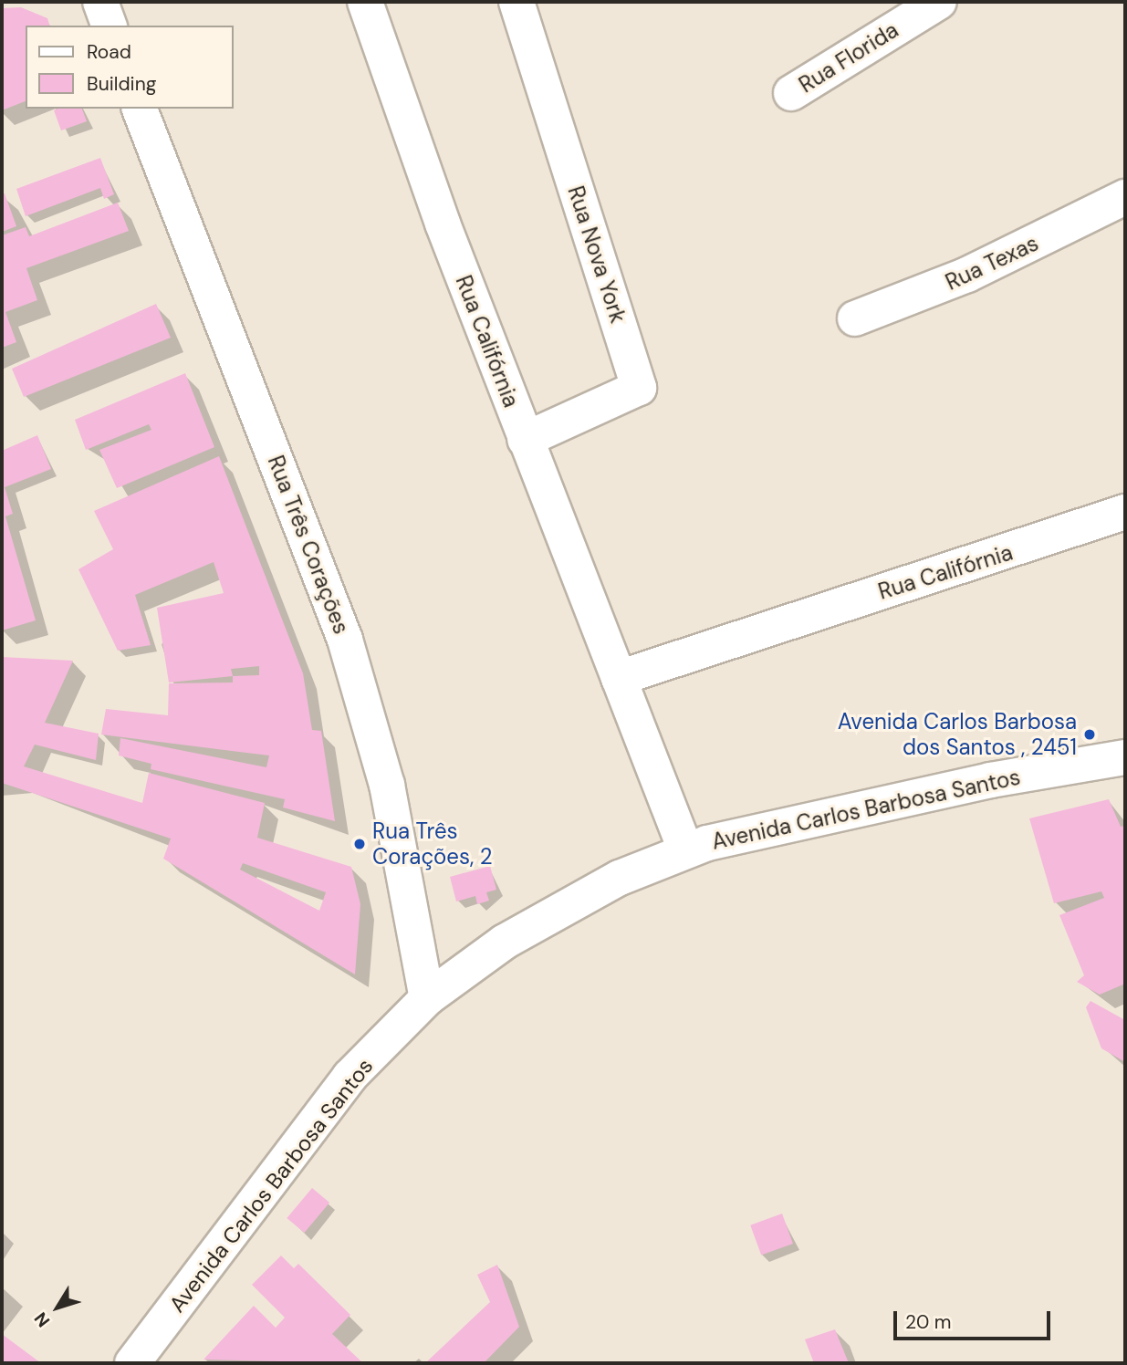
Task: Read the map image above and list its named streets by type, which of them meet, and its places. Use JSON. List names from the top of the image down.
{
  "streets": {
    "street": [
      "Rua Florida",
      "Rua Nova York",
      "Rua Texas",
      "Rua Califórnia",
      "Rua Três Corações",
      "Avenida Carlos Barbosa Santos"
    ]
  },
  "crossings": [
    ["Rua Nova York", "Rua Califórnia"],
    ["Rua Califórnia", "Avenida Carlos Barbosa Santos"],
    ["Rua Três Corações", "Avenida Carlos Barbosa Santos"]
  ],
  "places": ["Avenida Carlos Barbosa dos Santos , 2451", "Rua Três Corações, 2"],
  "legend": ["Road", "Building"],
  "scale_bar": "20 m",
  "north": "bottom left"
}
